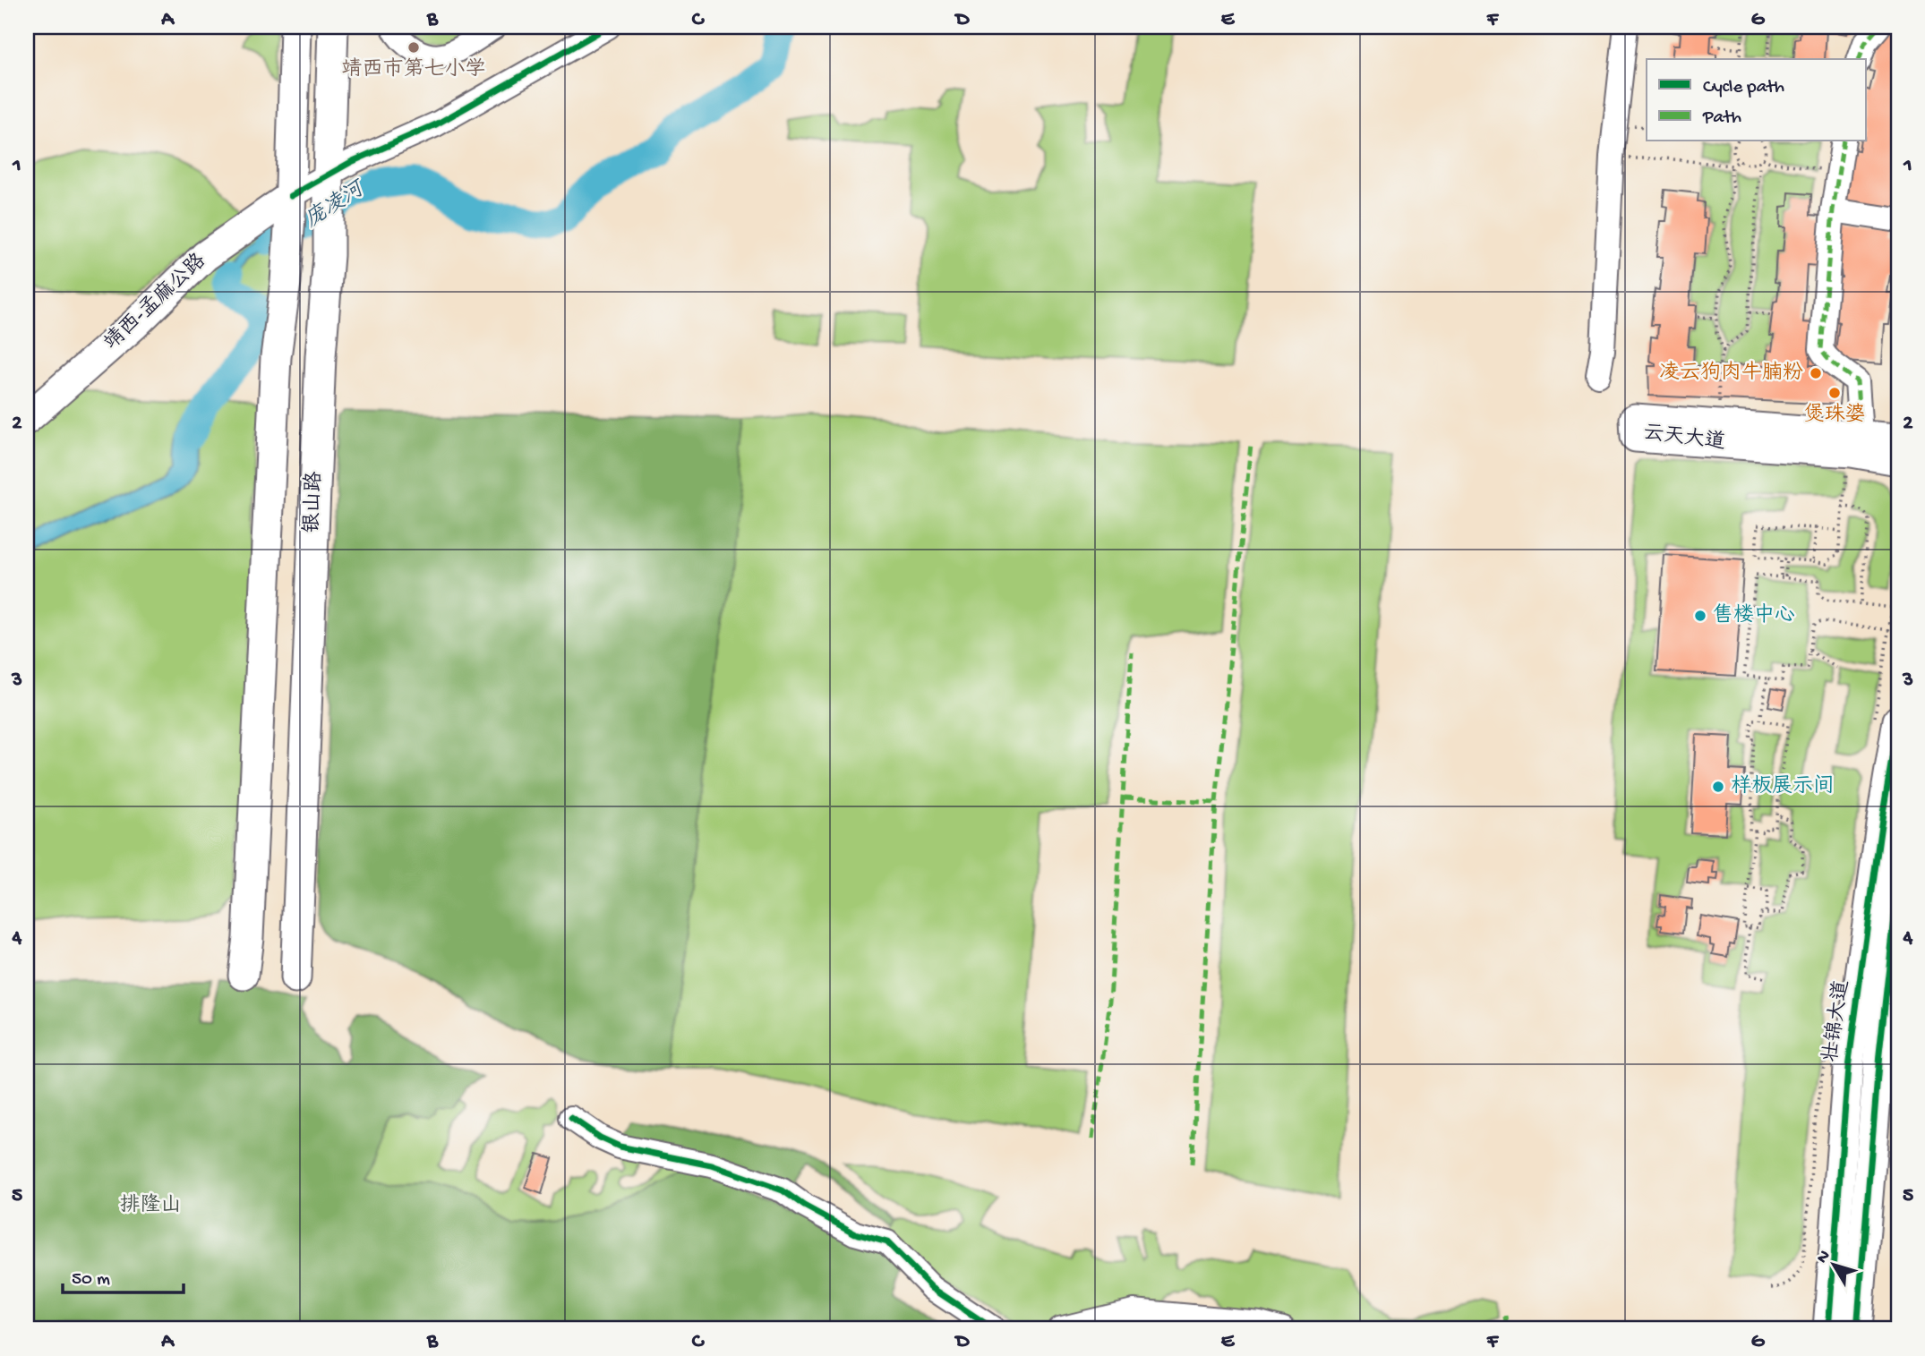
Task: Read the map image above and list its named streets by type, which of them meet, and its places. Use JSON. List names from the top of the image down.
{
  "streets": {
    "main road": [
      "靖西-孟麻公路",
      "云天大道",
      "银山路",
      "壮锦大道"
    ]
  },
  "water": ["庞凌河"],
  "parks": ["排隆山"],
  "places": [
    "靖西市第七小学",
    "凌云狗肉牛腩粉",
    "煲珠婆",
    "售楼中心",
    "样板展示间"
  ],
  "legend": ["Cycle path", "Path"],
  "scale_bar": "50 m",
  "north": "top left",
  "grid": {
    "columns": [
      "A",
      "B",
      "C",
      "D",
      "E",
      "F",
      "G"
    ],
    "rows": [
      "1",
      "2",
      "3",
      "4",
      "5"
    ]
  }
}
